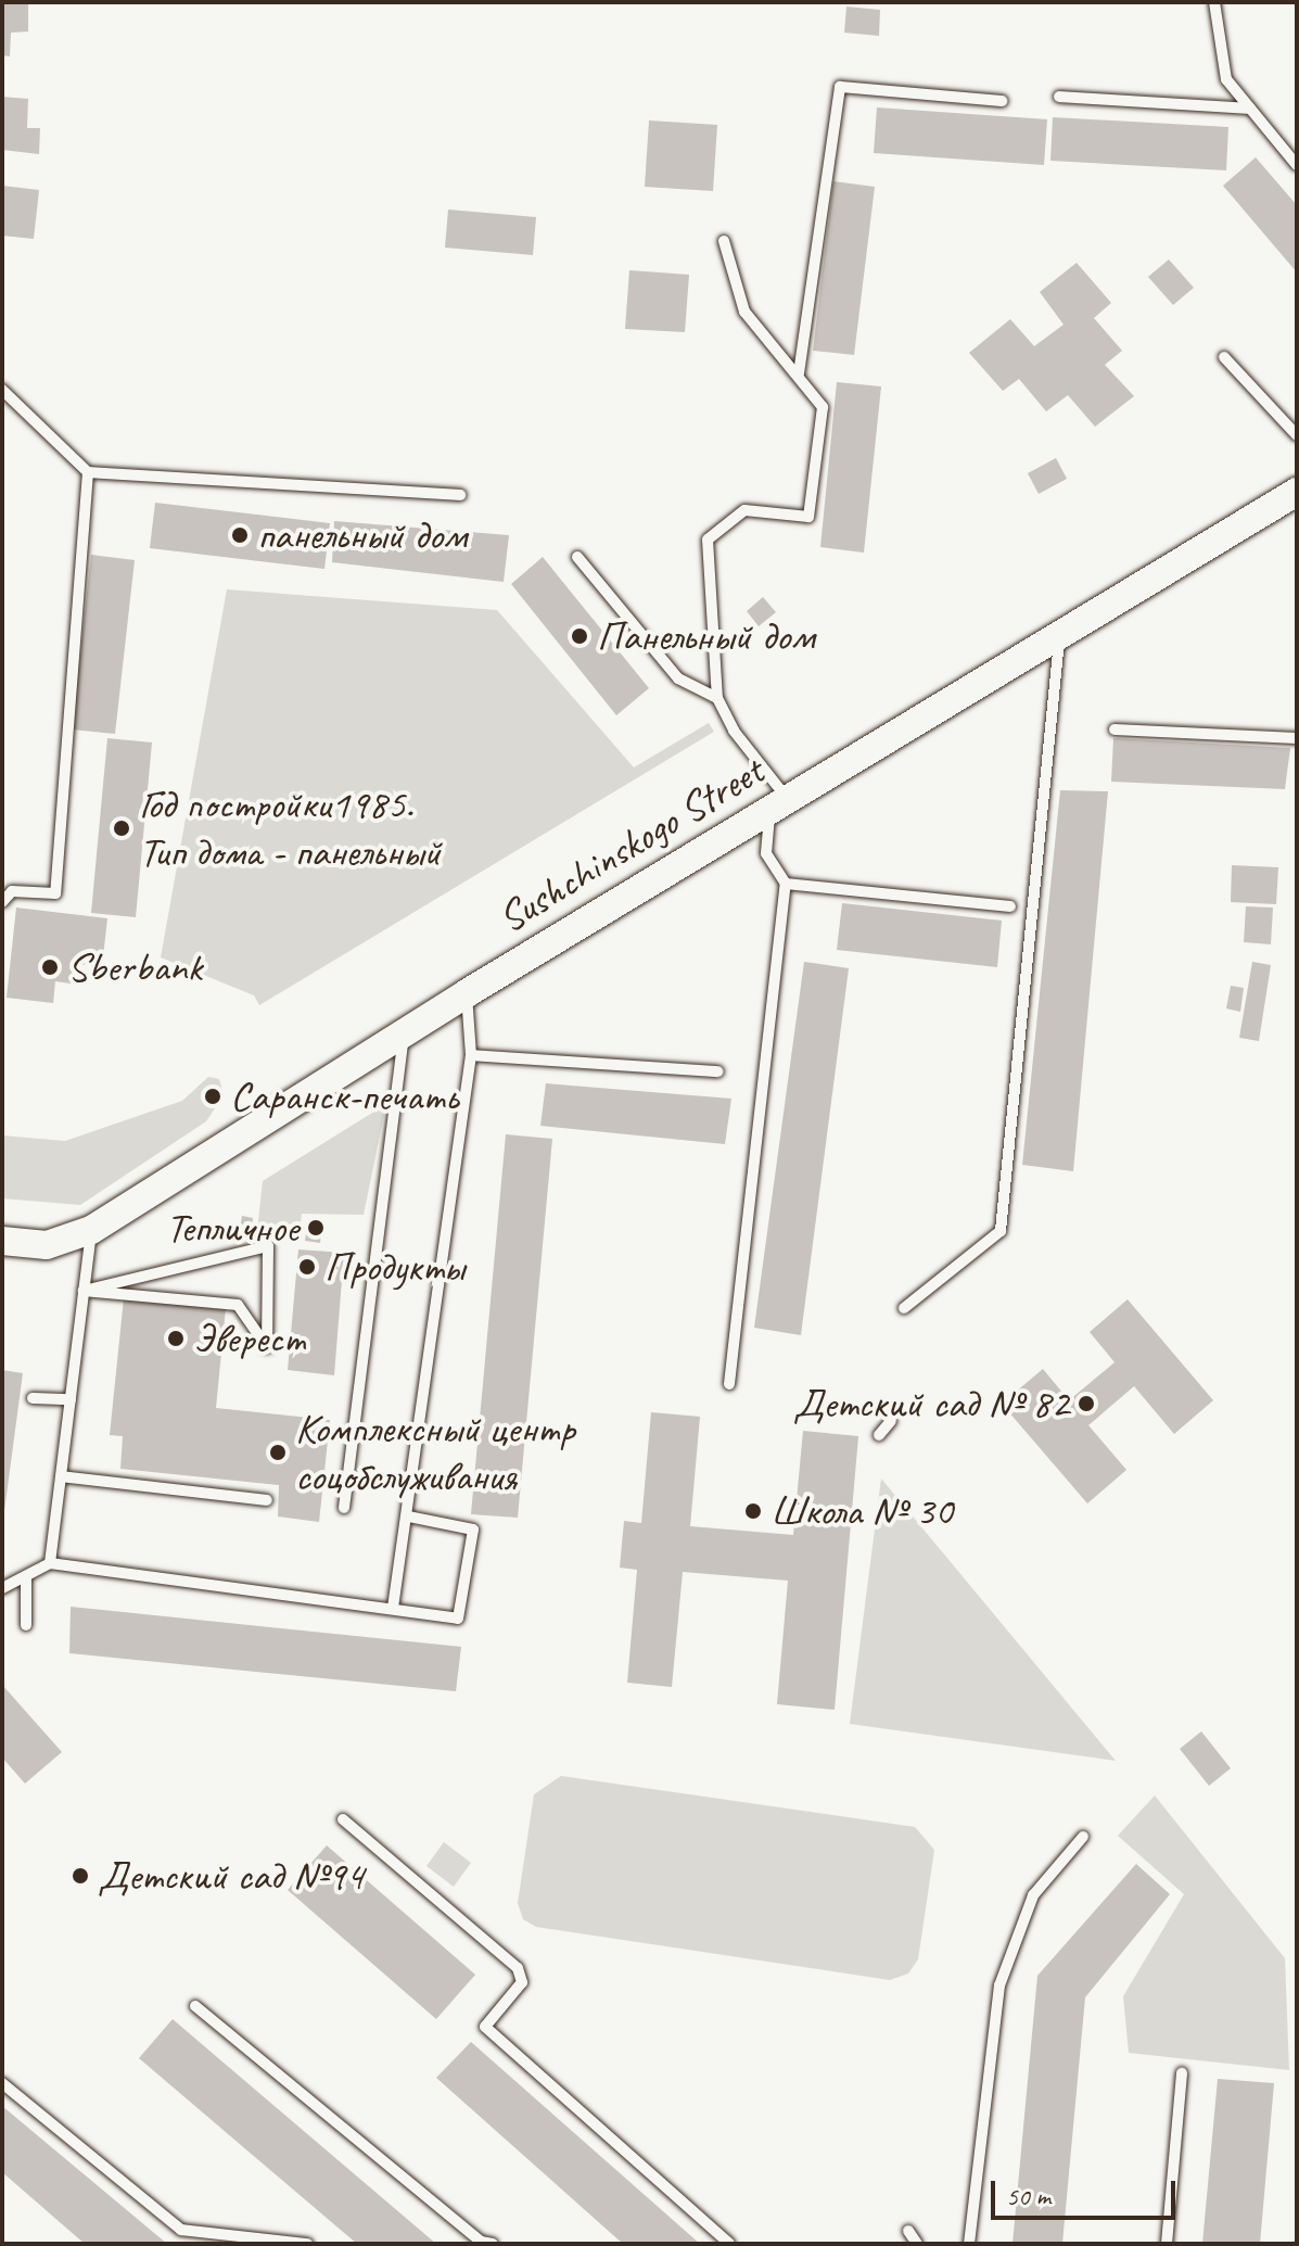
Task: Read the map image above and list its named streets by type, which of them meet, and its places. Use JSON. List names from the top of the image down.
{
  "streets": {
    "street": ["Sushchinskogo Street"]
  },
  "places": [
    "панельный дом",
    "Панельный дом",
    "Год постройки1985. Тип дома - панельный",
    "Sberbank",
    "Саранск-печать",
    "Тепличное",
    "Продукты",
    "Эверест",
    "Детский сад № 82",
    "Комплексный центр соцобслуживания",
    "Школа № 30",
    "Детский сад №94"
  ],
  "scale_bar": "50 m"
}
